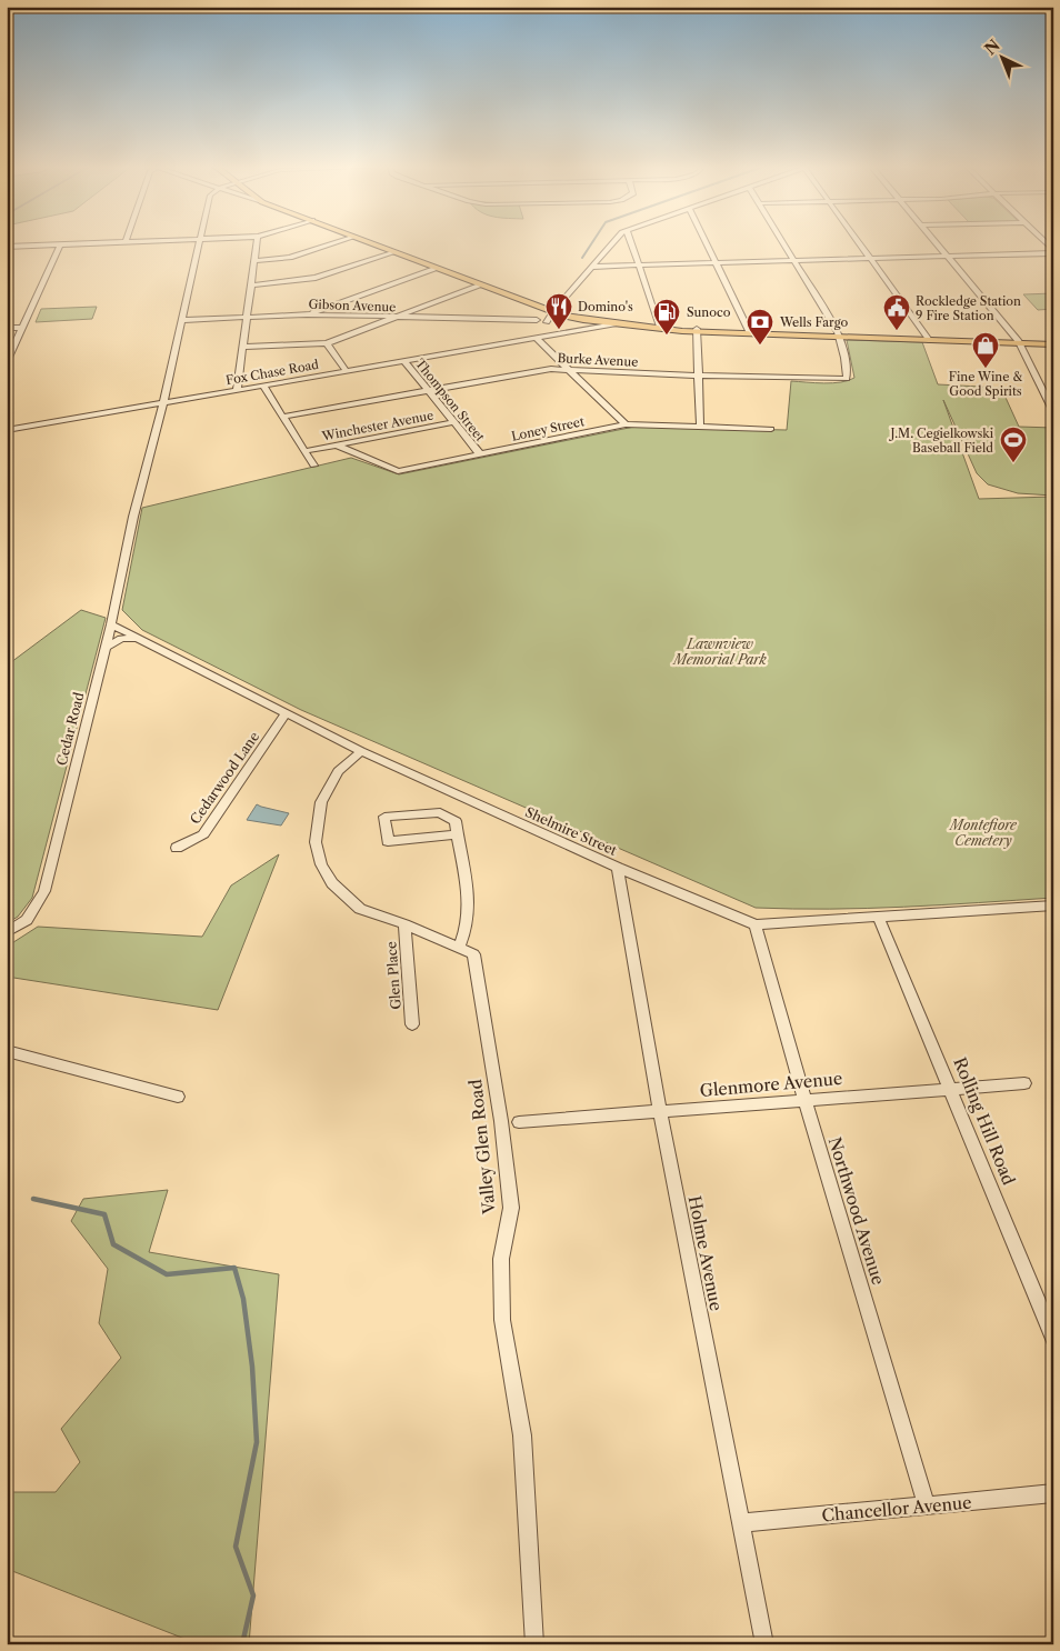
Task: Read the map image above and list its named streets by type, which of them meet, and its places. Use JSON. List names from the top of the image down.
{
  "streets": {
    "street": [
      "Gibson Avenue",
      "Burke Avenue",
      "Fox Chase Road",
      "Thompson Street",
      "Winchester Avenue",
      "Loney Street",
      "Cedar Road",
      "Cedarwood Lane",
      "Shelmire Street",
      "Glen Place",
      "Glenmore Avenue",
      "Rolling Hill Road",
      "Valley Glen Road",
      "Northwood Avenue",
      "Holme Avenue",
      "Chancellor Avenue"
    ]
  },
  "crossings": [
    ["Gibson Avenue", "Cedar Road"],
    ["Burke Avenue", "Thompson Street"],
    ["Fox Chase Road", "Thompson Street"],
    ["Fox Chase Road", "Cedar Road"],
    ["Thompson Street", "Winchester Avenue"],
    ["Thompson Street", "Loney Street"],
    ["Winchester Avenue", "Loney Street"],
    ["Cedar Road", "Shelmire Street"],
    ["Cedarwood Lane", "Shelmire Street"],
    ["Shelmire Street", "Rolling Hill Road"],
    ["Shelmire Street", "Valley Glen Road"],
    ["Shelmire Street", "Northwood Avenue"],
    ["Shelmire Street", "Holme Avenue"],
    ["Glen Place", "Valley Glen Road"],
    ["Glenmore Avenue", "Rolling Hill Road"],
    ["Glenmore Avenue", "Northwood Avenue"],
    ["Glenmore Avenue", "Holme Avenue"],
    ["Northwood Avenue", "Chancellor Avenue"],
    ["Holme Avenue", "Chancellor Avenue"]
  ],
  "parks": ["Lawnview Memorial Park", "Montefiore Cemetery"],
  "places": {
    "restaurant": ["Domino's"],
    "public building": ["Rockledge Station 9 Fire Station"],
    "fuel station": ["Sunoco"],
    "bank": ["Wells Fargo"],
    "shop": ["Fine Wine & Good Spirits"],
    "sports": ["J.M. Cegielkowski Baseball Field"]
  },
  "north": "top left"
}
